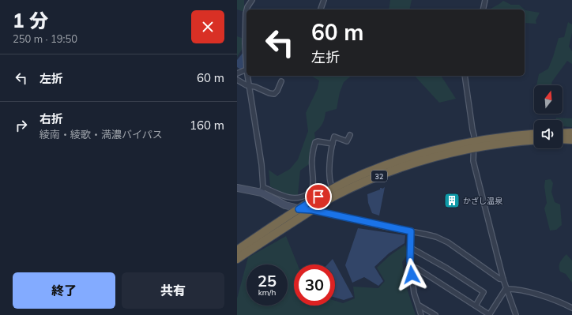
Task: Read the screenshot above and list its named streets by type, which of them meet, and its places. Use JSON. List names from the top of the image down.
{
  "streets": {
    "highway": ["32"]
  },
  "places": {
    "building": ["かざし温泉"]
  },
  "north": "top",
  "page": {
    "heading": ["1 分", "250 m · 19:50"],
    "turn": ["60 m", "左折"],
    "list": [
      {
        "name": "左折",
        "value": "60 m"
      },
      {
        "name": "右折",
        "note": "綾南・綾歌・満濃バイパス",
        "value": "160 m"
      }
    ],
    "speed": "25 km/h",
    "limit": "30",
    "buttons": ["終了", "共有"]
  }
}
